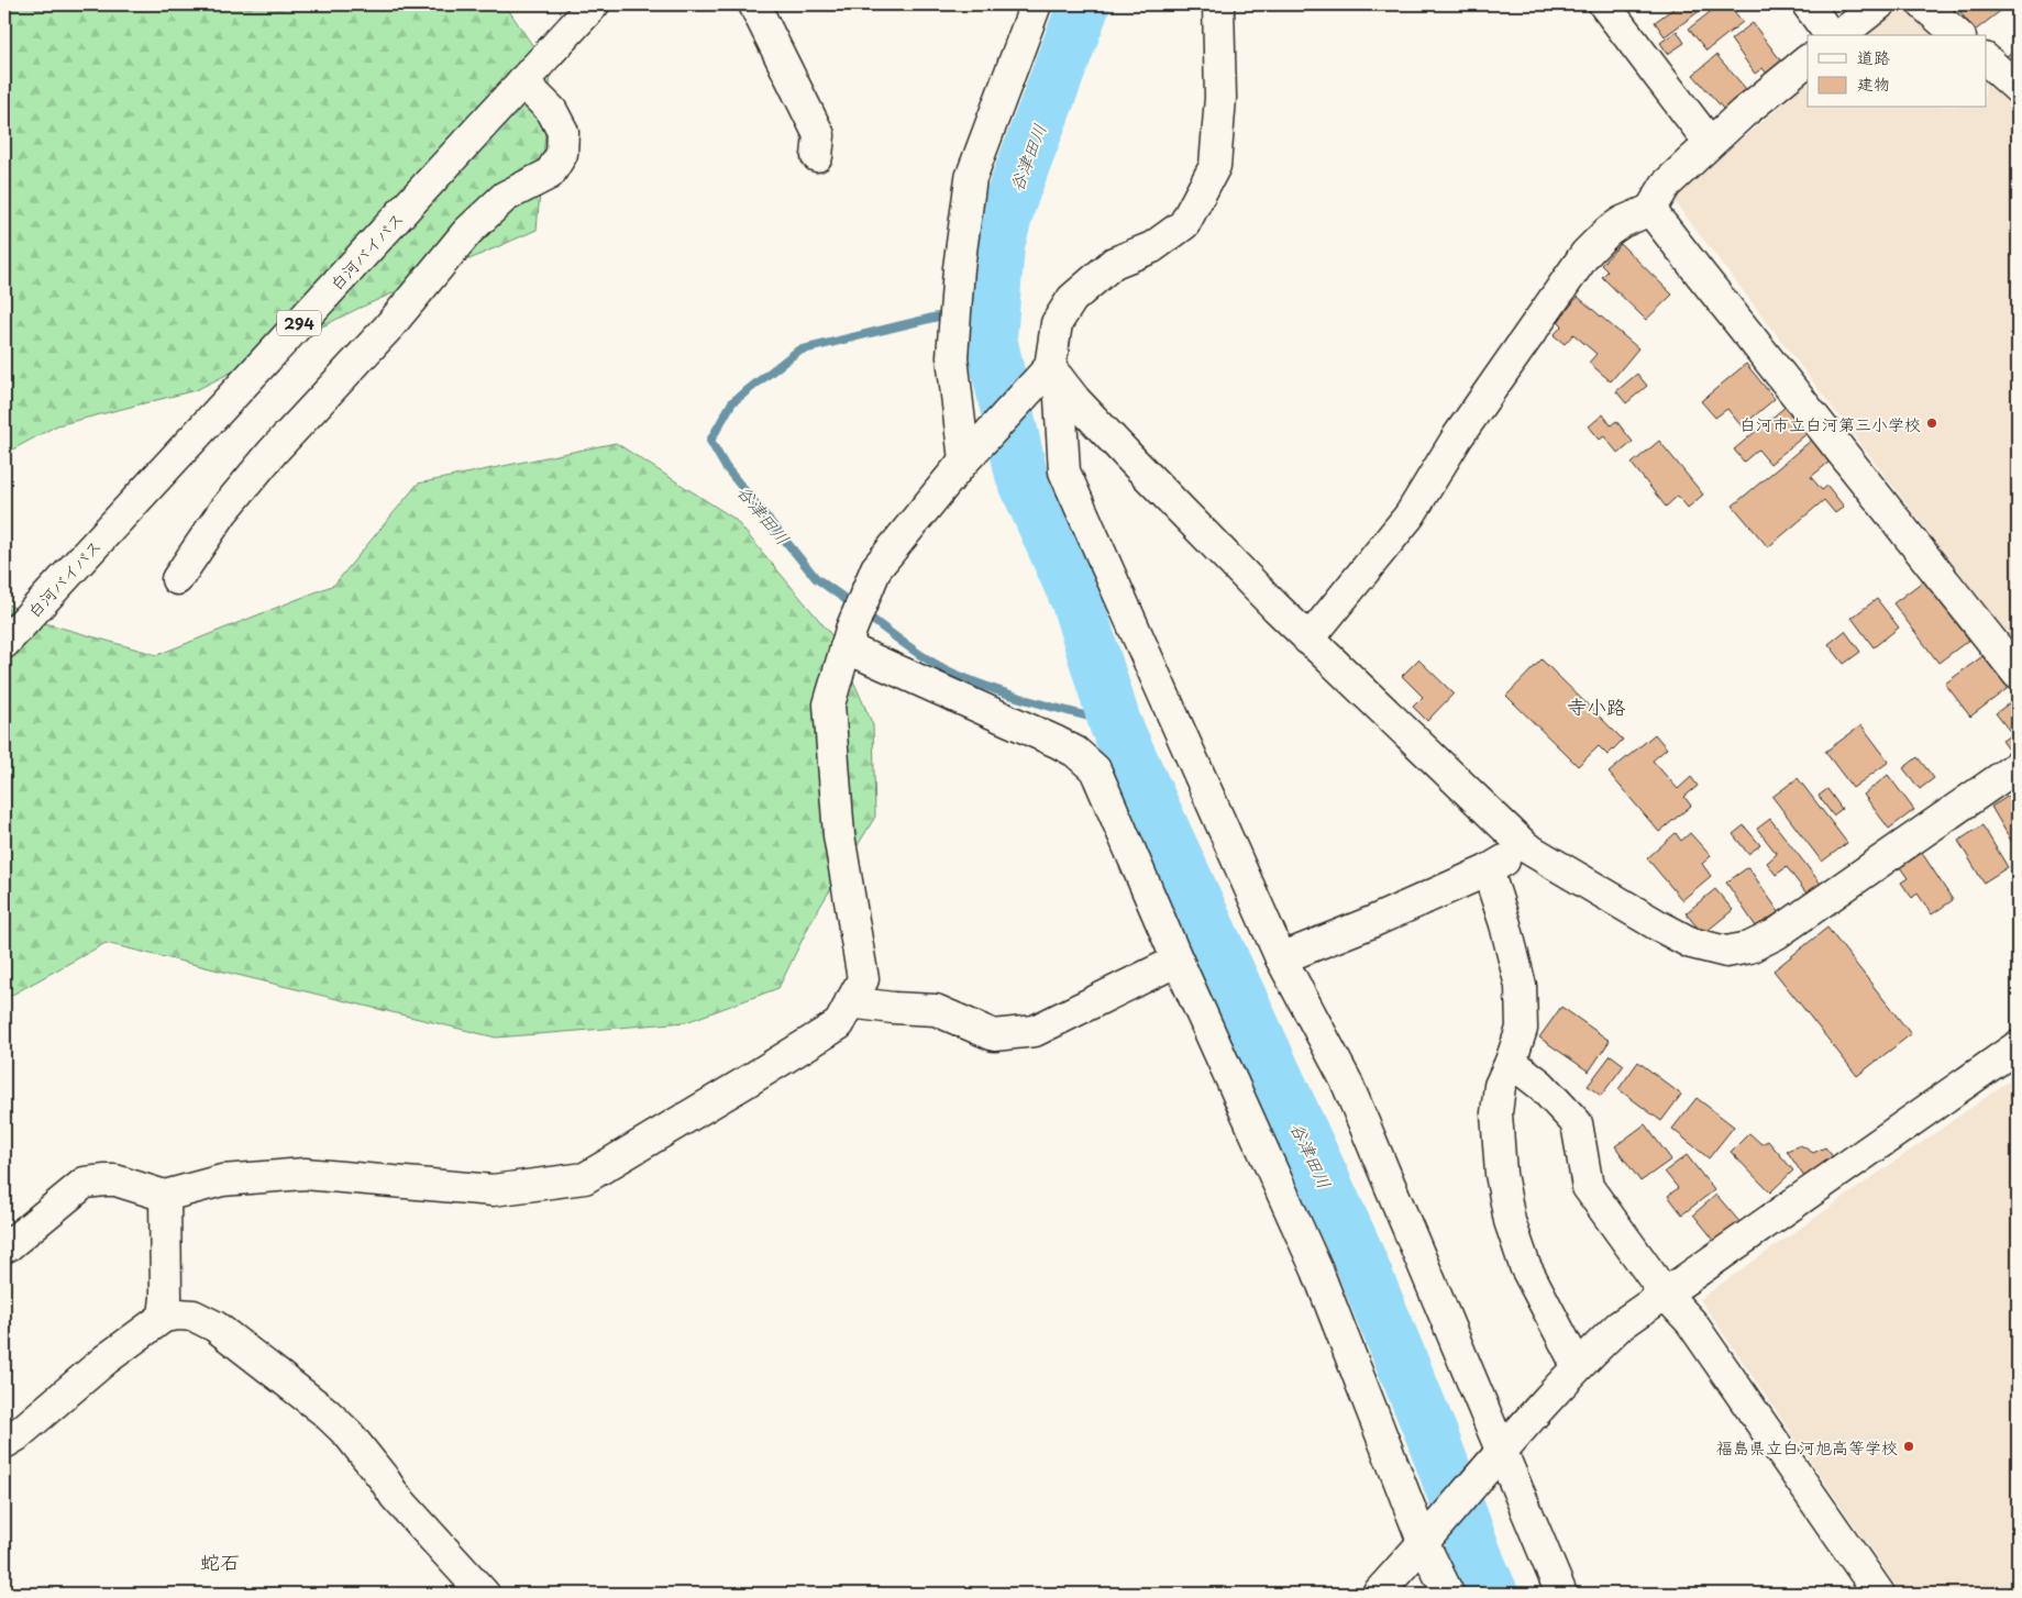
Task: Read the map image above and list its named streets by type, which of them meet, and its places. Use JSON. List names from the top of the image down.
{
  "streets": {
    "main road": ["白河バイパス", "294"]
  },
  "districts": ["寺小路", "蛇石"],
  "water": ["谷津田川"],
  "places": ["白河市立白河第三小学校", "福島県立白河旭高等学校"],
  "legend": ["道路", "建物"]
}
